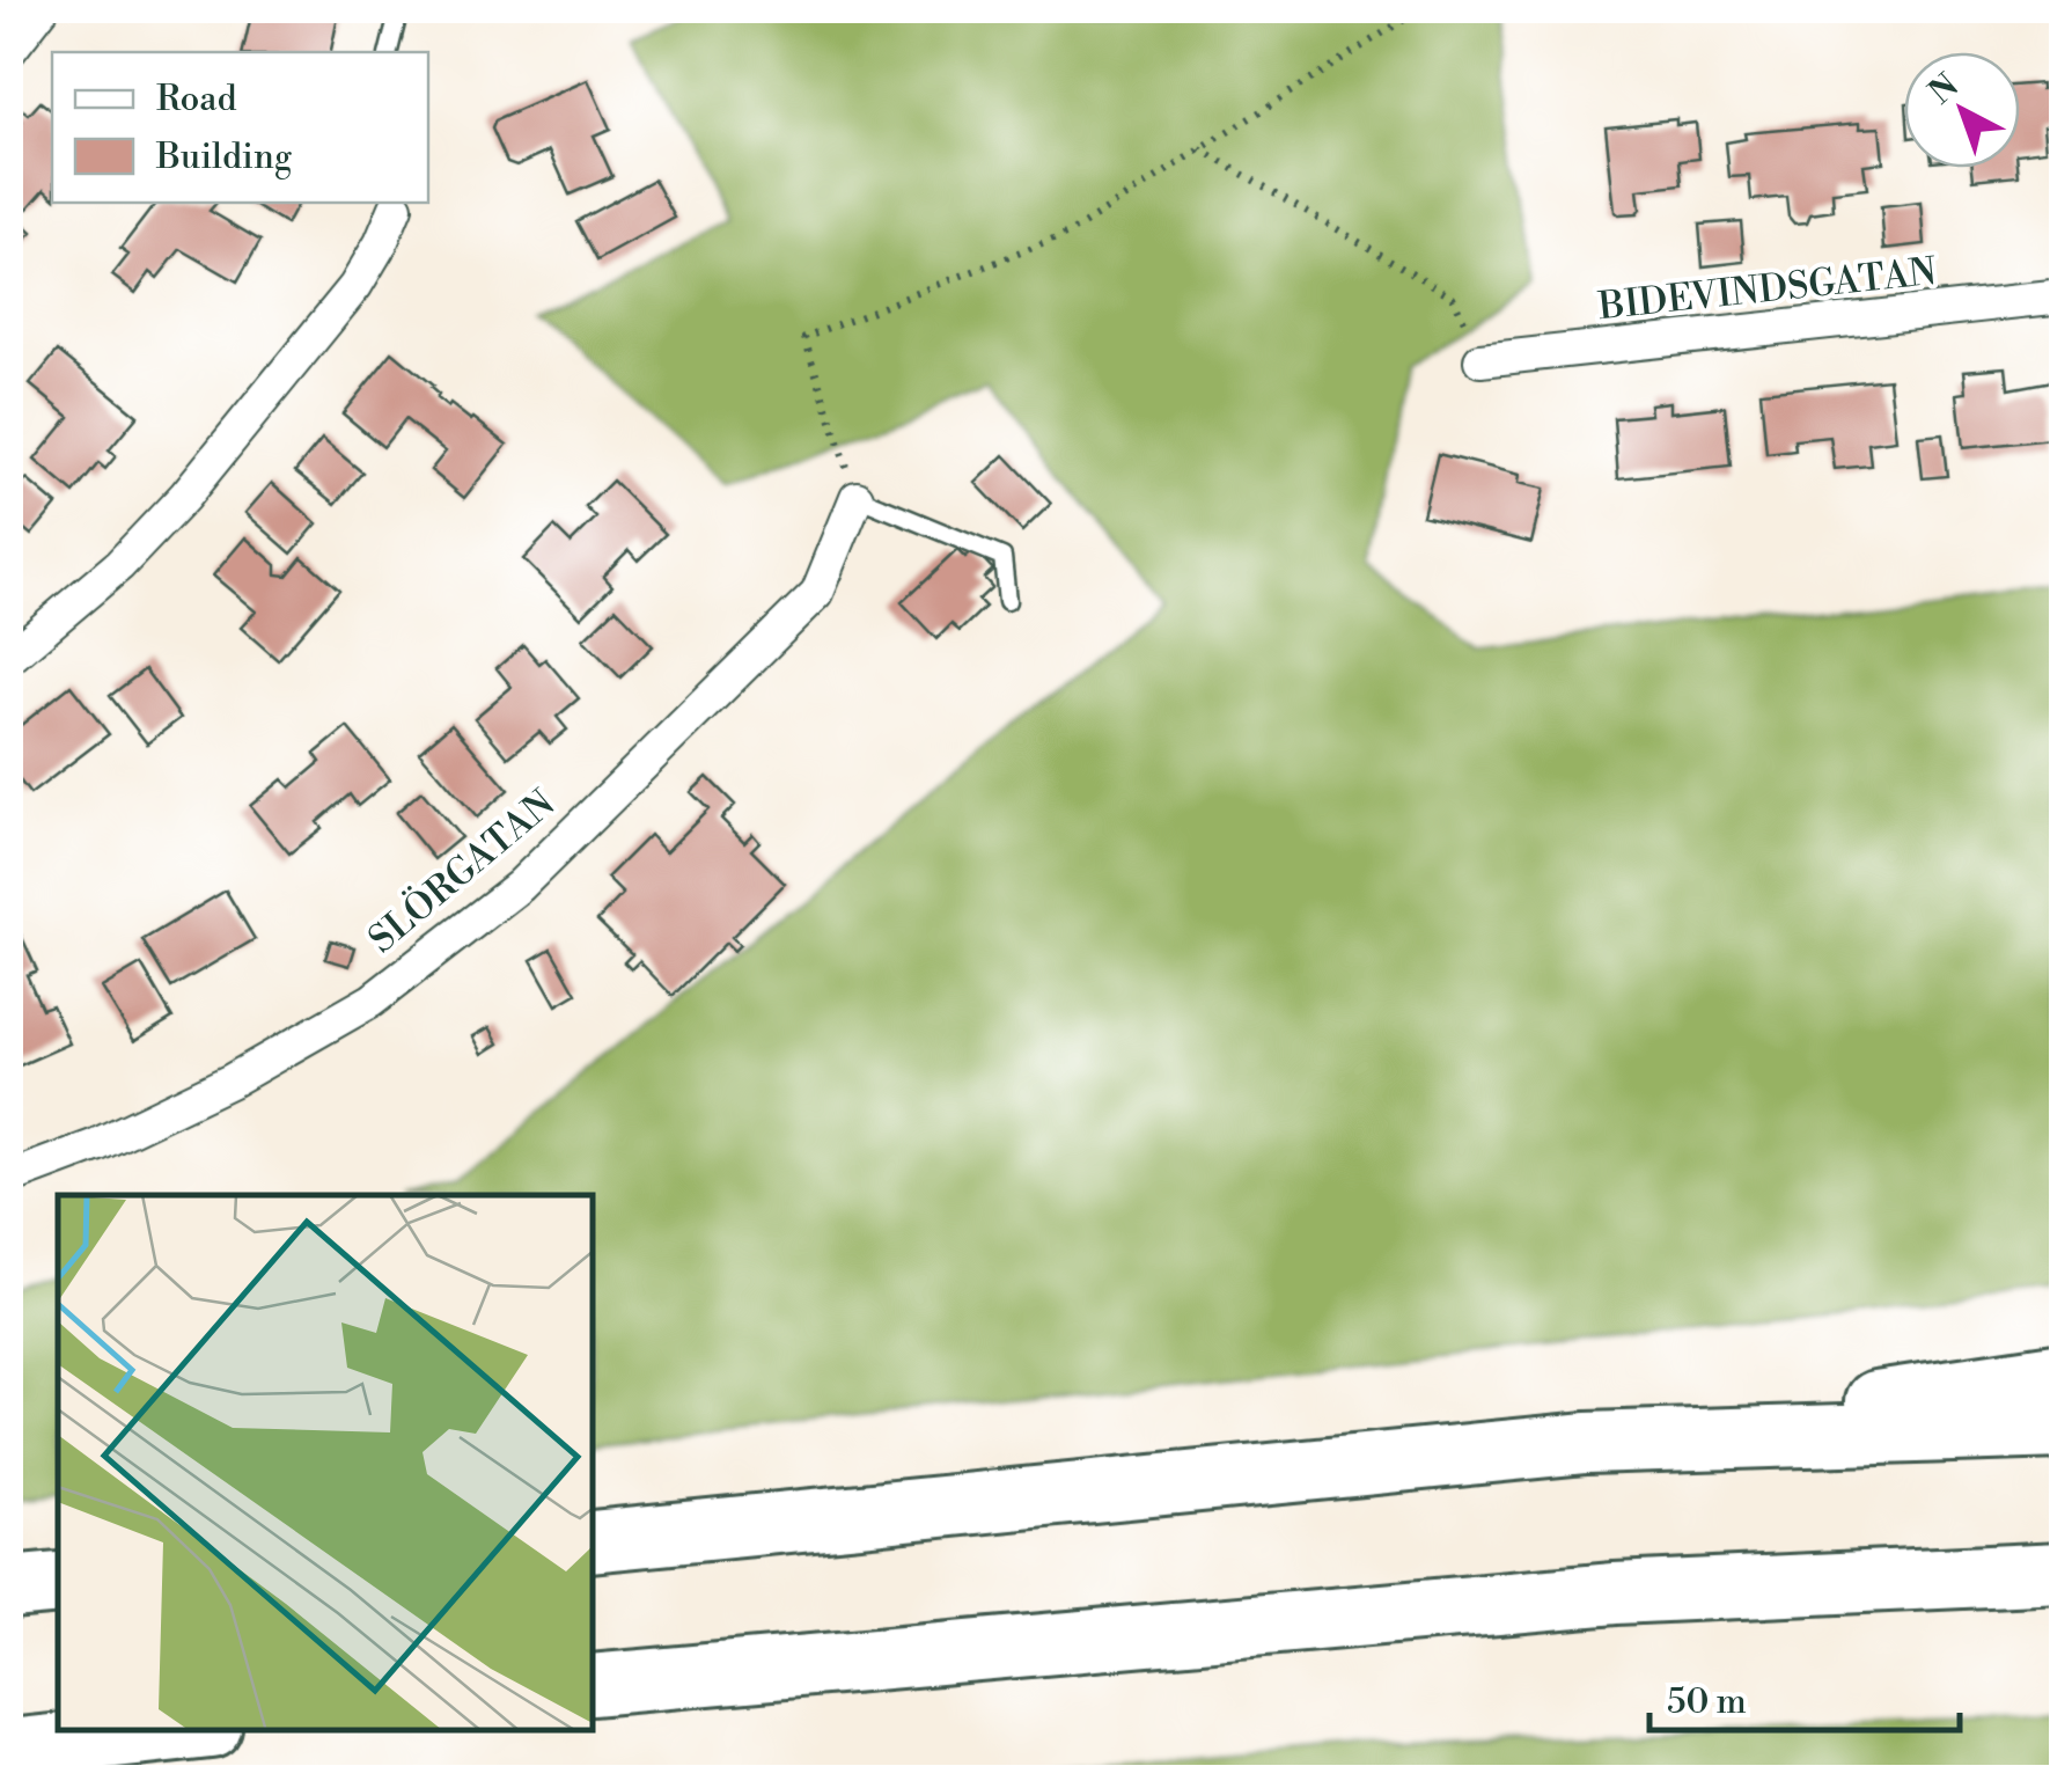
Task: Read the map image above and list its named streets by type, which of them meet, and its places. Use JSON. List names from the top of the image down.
{
  "streets": {
    "street": ["BIDEVINDSGATAN", "SLÖRGATAN"]
  },
  "legend": ["Road", "Building"],
  "scale_bar": "50 m",
  "north": "top left"
}
